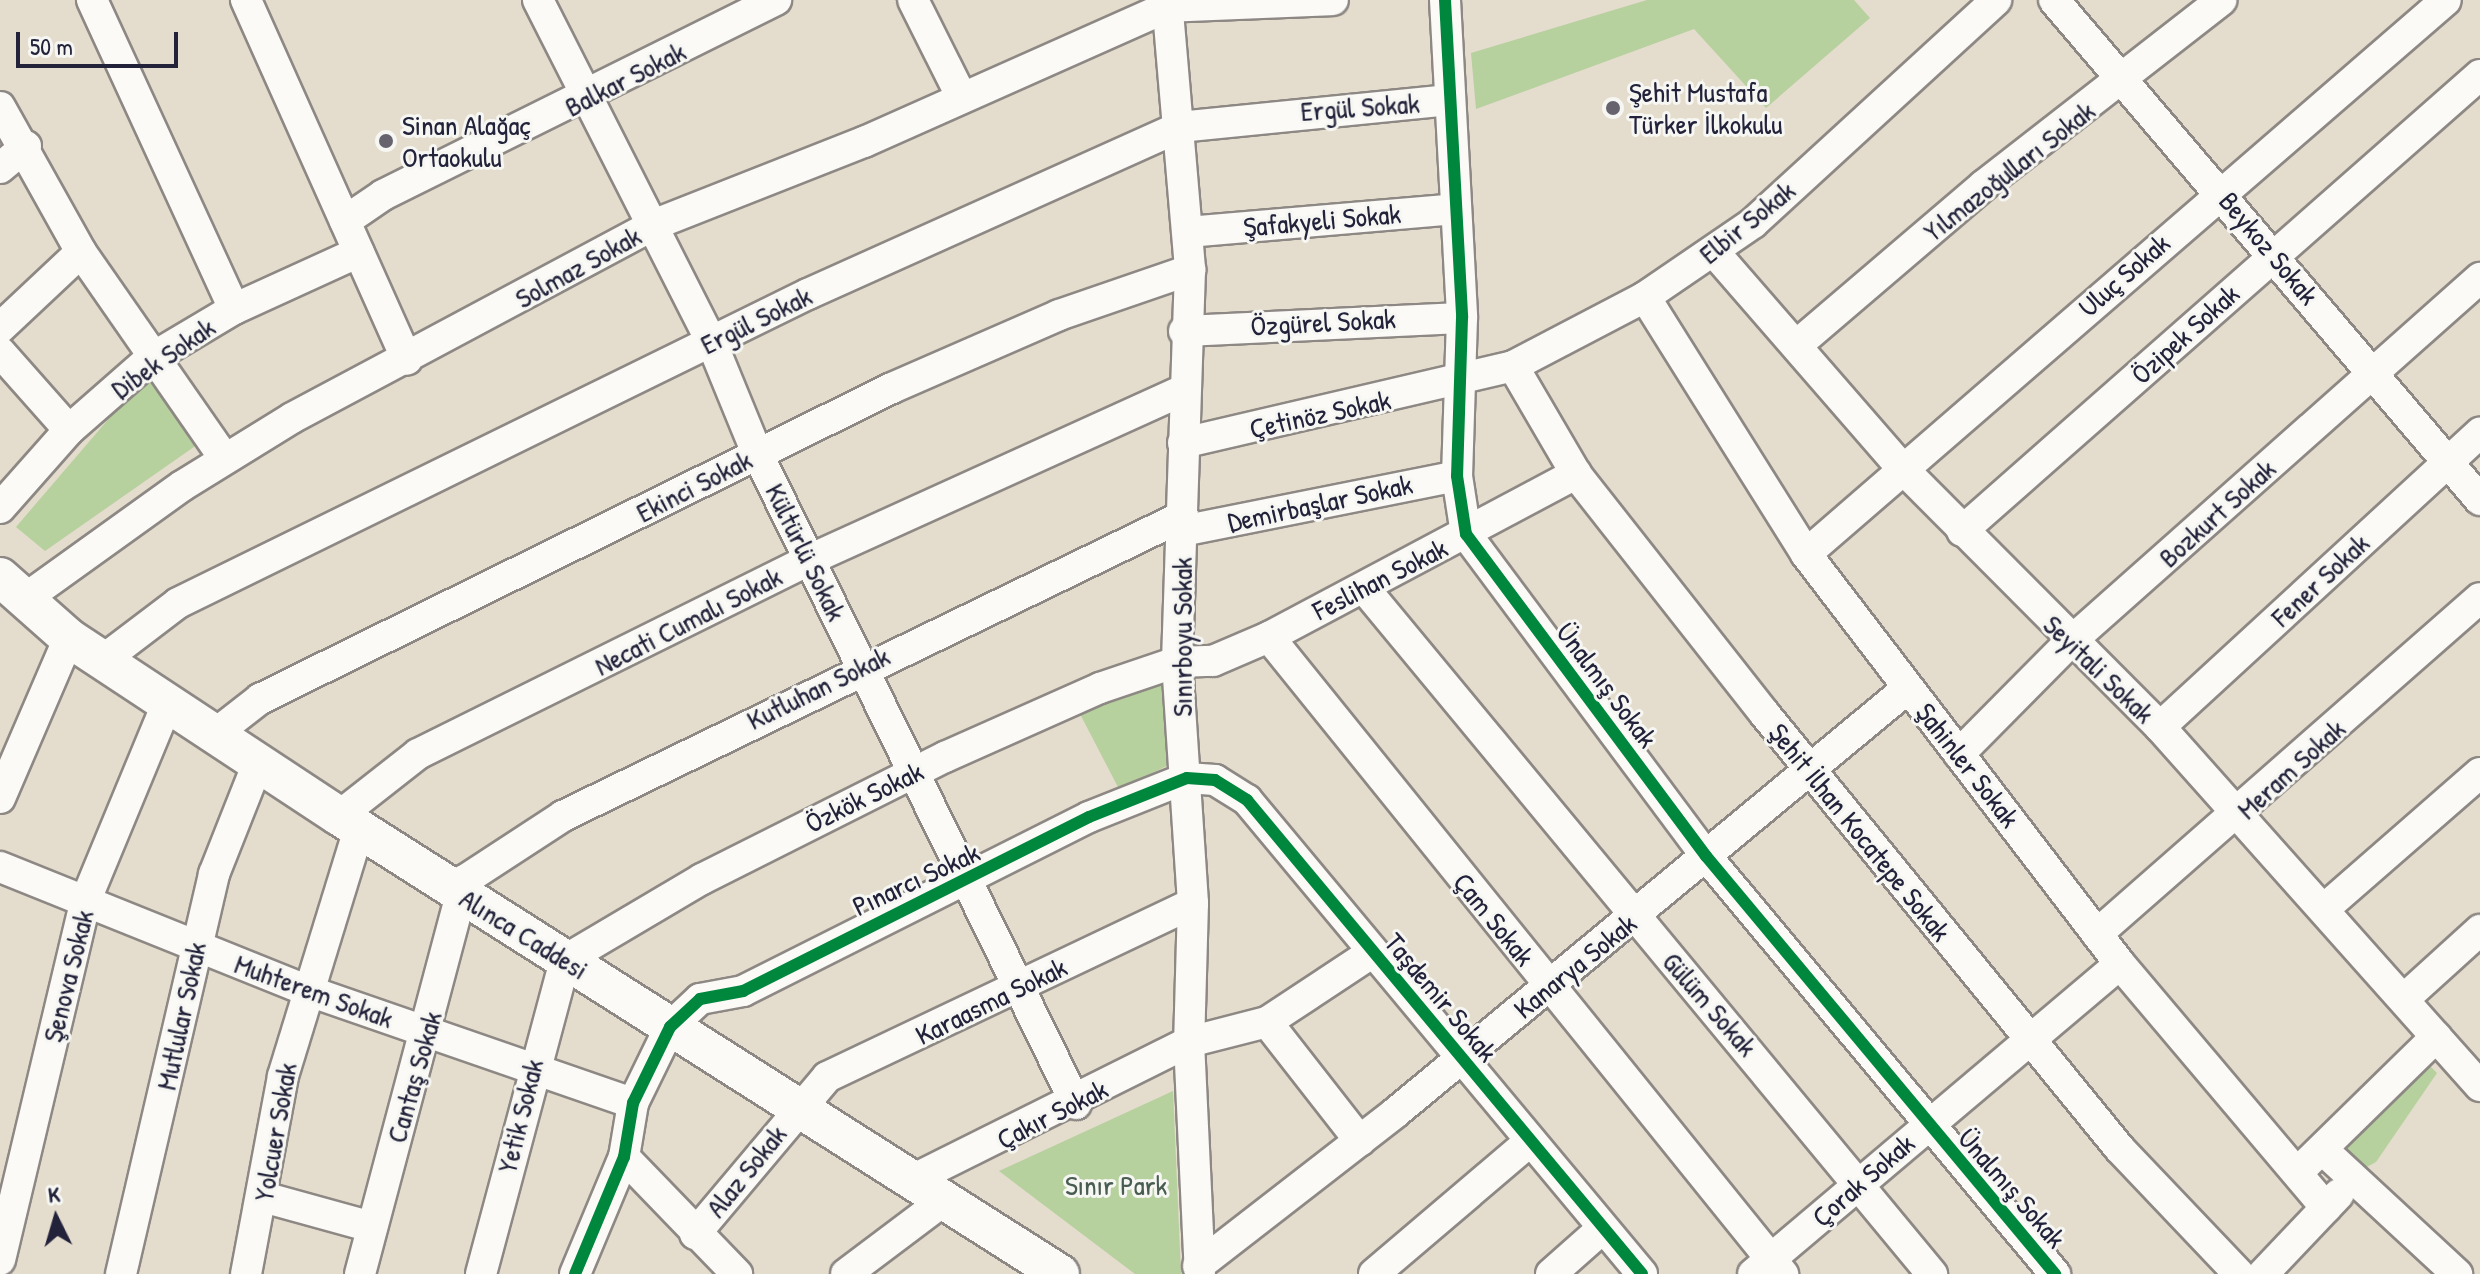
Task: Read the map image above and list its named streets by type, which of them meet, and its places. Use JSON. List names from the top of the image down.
{
  "streets": {
    "main road": ["Alınca Caddesi"],
    "street": [
      "Balkar Sokak",
      "Ergül Sokak",
      "Yılmazoğulları Sokak",
      "Şafakyeli Sokak",
      "Elbir Sokak",
      "Beykoz Sokak",
      "Solmaz Sokak",
      "Uluç Sokak",
      "Özgürel Sokak",
      "Özipek Sokak",
      "Dibek Sokak",
      "Çetinöz Sokak",
      "Ekinci Sokak",
      "Demirbaşlar Sokak",
      "Bozkurt Sokak",
      "Kültürlü Sokak",
      "Feslihan Sokak",
      "Fener Sokak",
      "Necati Cumalı Sokak",
      "Sınırboyu Sokak",
      "Seyitali Sokak",
      "Ünalmış Sokak",
      "Kutluhan Sokak",
      "Şahinler Sokak",
      "Meram Sokak",
      "Özkök Sokak",
      "Şehit İlhan Kocatepe Sokak",
      "Pınarcı Sokak",
      "Çam Sokak",
      "Kanarya Sokak",
      "Şenova Sokak",
      "Muhterem Sokak",
      "Taşdemir Sokak",
      "Karaasma Sokak",
      "Gülüm Sokak",
      "Mutlular Sokak",
      "Cantaş Sokak",
      "Çakır Sokak",
      "Yetik Sokak",
      "Yolcuer Sokak",
      "Alaz Sokak",
      "Çorak Sokak"
    ]
  },
  "crossings": [
    ["Balkar Sokak", "Kültürlü Sokak"],
    ["Ergül Sokak", "Kültürlü Sokak"],
    ["Ergül Sokak", "Sınırboyu Sokak"],
    ["Ergül Sokak", "Ünalmış Sokak"],
    ["Ergül Sokak", "Alınca Caddesi"],
    ["Yılmazoğulları Sokak", "Beykoz Sokak"],
    ["Yılmazoğulları Sokak", "Seyitali Sokak"],
    ["Şafakyeli Sokak", "Sınırboyu Sokak"],
    ["Şafakyeli Sokak", "Ünalmış Sokak"],
    ["Elbir Sokak", "Çetinöz Sokak"],
    ["Elbir Sokak", "Seyitali Sokak"],
    ["Elbir Sokak", "Ünalmış Sokak"],
    ["Elbir Sokak", "Şahinler Sokak"],
    ["Elbir Sokak", "Şehit İlhan Kocatepe Sokak"],
    ["Beykoz Sokak", "Uluç Sokak"],
    ["Beykoz Sokak", "Özipek Sokak"],
    ["Beykoz Sokak", "Bozkurt Sokak"],
    ["Beykoz Sokak", "Fener Sokak"],
    ["Solmaz Sokak", "Kültürlü Sokak"],
    ["Solmaz Sokak", "Sınırboyu Sokak"],
    ["Solmaz Sokak", "Alınca Caddesi"],
    ["Uluç Sokak", "Seyitali Sokak"],
    ["Uluç Sokak", "Şahinler Sokak"],
    ["Özgürel Sokak", "Sınırboyu Sokak"],
    ["Özgürel Sokak", "Ünalmış Sokak"],
    ["Özipek Sokak", "Seyitali Sokak"],
    ["Çetinöz Sokak", "Sınırboyu Sokak"],
    ["Çetinöz Sokak", "Ünalmış Sokak"],
    ["Ekinci Sokak", "Kültürlü Sokak"],
    ["Ekinci Sokak", "Sınırboyu Sokak"],
    ["Ekinci Sokak", "Alınca Caddesi"],
    ["Demirbaşlar Sokak", "Sınırboyu Sokak"],
    ["Demirbaşlar Sokak", "Ünalmış Sokak"],
    ["Demirbaşlar Sokak", "Kutluhan Sokak"],
    ["Bozkurt Sokak", "Seyitali Sokak"],
    ["Bozkurt Sokak", "Şahinler Sokak"],
    ["Kültürlü Sokak", "Necati Cumalı Sokak"],
    ["Kültürlü Sokak", "Kutluhan Sokak"],
    ["Kültürlü Sokak", "Özkök Sokak"],
    ["Kültürlü Sokak", "Pınarcı Sokak"],
    ["Kültürlü Sokak", "Karaasma Sokak"],
    ["Kültürlü Sokak", "Çakır Sokak"],
    ["Feslihan Sokak", "Sınırboyu Sokak"],
    ["Feslihan Sokak", "Ünalmış Sokak"],
    ["Feslihan Sokak", "Özkök Sokak"],
    ["Feslihan Sokak", "Şehit İlhan Kocatepe Sokak"],
    ["Feslihan Sokak", "Çam Sokak"],
    ["Feslihan Sokak", "Gülüm Sokak"],
    ["Fener Sokak", "Seyitali Sokak"],
    ["Necati Cumalı Sokak", "Sınırboyu Sokak"],
    ["Necati Cumalı Sokak", "Alınca Caddesi"],
    ["Necati Cumalı Sokak", "Yolcuer Sokak"],
    ["Sınırboyu Sokak", "Kutluhan Sokak"],
    ["Sınırboyu Sokak", "Özkök Sokak"],
    ["Sınırboyu Sokak", "Pınarcı Sokak"],
    ["Sınırboyu Sokak", "Kanarya Sokak"],
    ["Sınırboyu Sokak", "Taşdemir Sokak"],
    ["Sınırboyu Sokak", "Karaasma Sokak"],
    ["Sınırboyu Sokak", "Çakır Sokak"],
    ["Seyitali Sokak", "Meram Sokak"],
    ["Ünalmış Sokak", "Kanarya Sokak"],
    ["Ünalmış Sokak", "Çorak Sokak"],
    ["Kutluhan Sokak", "Alınca Caddesi"],
    ["Kutluhan Sokak", "Cantaş Sokak"],
    ["Şahinler Sokak", "Meram Sokak"],
    ["Şahinler Sokak", "Kanarya Sokak"],
    ["Şahinler Sokak", "Çorak Sokak"],
    ["Özkök Sokak", "Alınca Caddesi"],
    ["Özkök Sokak", "Yetik Sokak"],
    ["Şehit İlhan Kocatepe Sokak", "Kanarya Sokak"],
    ["Şehit İlhan Kocatepe Sokak", "Çorak Sokak"],
    ["Pınarcı Sokak", "Alınca Caddesi"],
    ["Pınarcı Sokak", "Taşdemir Sokak"],
    ["Çam Sokak", "Kanarya Sokak"],
    ["Çam Sokak", "Çorak Sokak"],
    ["Alınca Caddesi", "Şenova Sokak"],
    ["Alınca Caddesi", "Karaasma Sokak"],
    ["Alınca Caddesi", "Mutlular Sokak"],
    ["Alınca Caddesi", "Cantaş Sokak"],
    ["Alınca Caddesi", "Çakır Sokak"],
    ["Alınca Caddesi", "Yetik Sokak"],
    ["Alınca Caddesi", "Yolcuer Sokak"],
    ["Alınca Caddesi", "Alaz Sokak"],
    ["Kanarya Sokak", "Taşdemir Sokak"],
    ["Kanarya Sokak", "Gülüm Sokak"],
    ["Şenova Sokak", "Muhterem Sokak"],
    ["Muhterem Sokak", "Mutlular Sokak"],
    ["Muhterem Sokak", "Cantaş Sokak"],
    ["Muhterem Sokak", "Yetik Sokak"],
    ["Muhterem Sokak", "Yolcuer Sokak"],
    ["Taşdemir Sokak", "Çakır Sokak"],
    ["Karaasma Sokak", "Alaz Sokak"],
    ["Gülüm Sokak", "Çorak Sokak"]
  ],
  "parks": ["Sınır Park"],
  "places": ["Şehit Mustafa Türker İlkokulu", "Sinan Alağaç Ortaokulu"],
  "scale_bar": "50 m",
  "north": "top"
}
